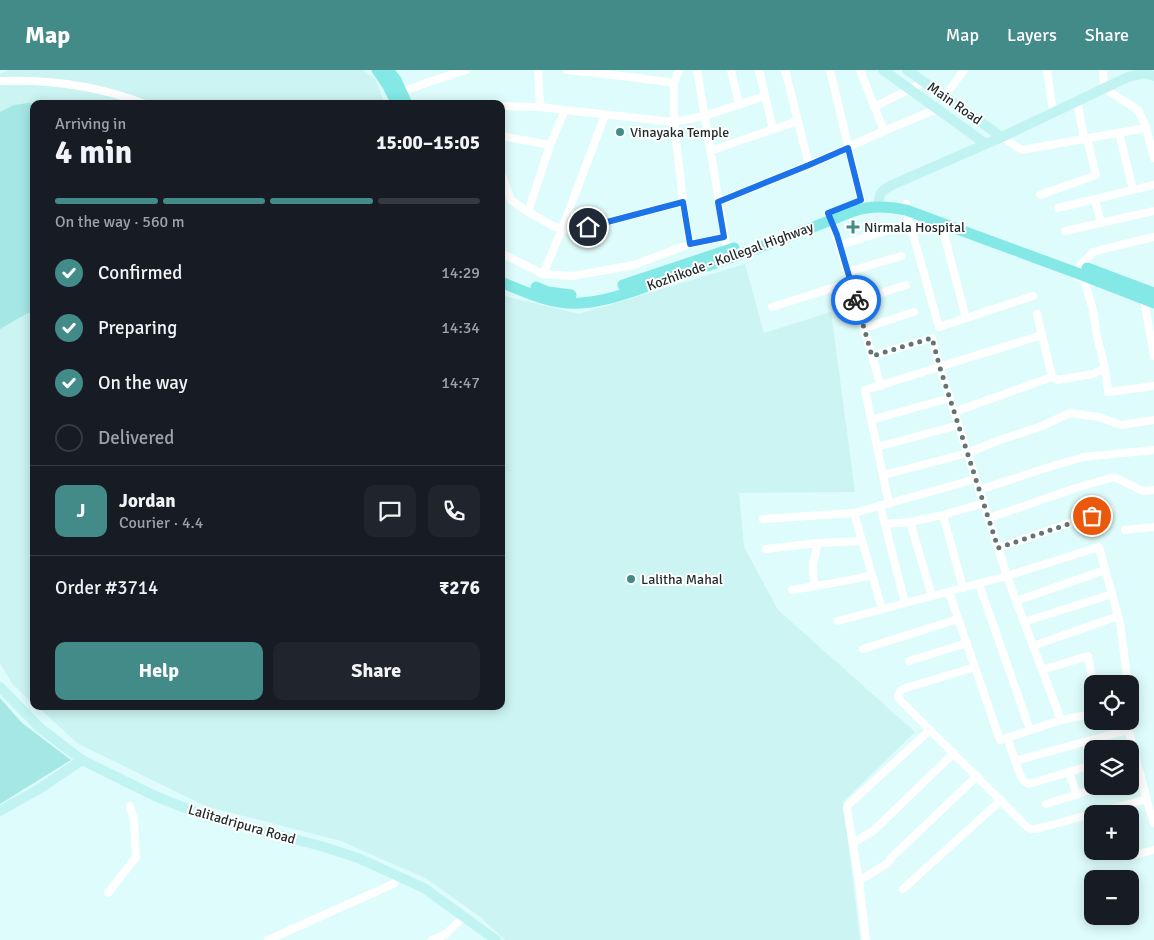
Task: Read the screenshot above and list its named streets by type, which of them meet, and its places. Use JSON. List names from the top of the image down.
{
  "streets": {
    "main road": ["Kozhikode - Kollegal Highway"],
    "street": ["Main Road", "Lalitadripura Road"]
  },
  "places": {
    "other": ["Vinayaka Temple", "Lalitha Mahal"],
    "health": ["Nirmala Hospital"]
  },
  "page": {
    "header": "Map",
    "nav": ["Map", "Layers", "Share"],
    "heading": ["4 min", "Arriving in", "15:00–15:05"],
    "panel": [
      "Jordan",
      "Courier · 4.4",
      "Order #3714",
      "₹276"
    ],
    "bar": "On the way · 560 m",
    "list": [
      ["Confirmed", "14:29"],
      ["Preparing", "14:34"],
      ["On the way", "14:47"],
      "Delivered"
    ],
    "round": "J",
    "buttons": ["Help", "Share"],
    "map_buttons": ["+", "−"]
  }
}
